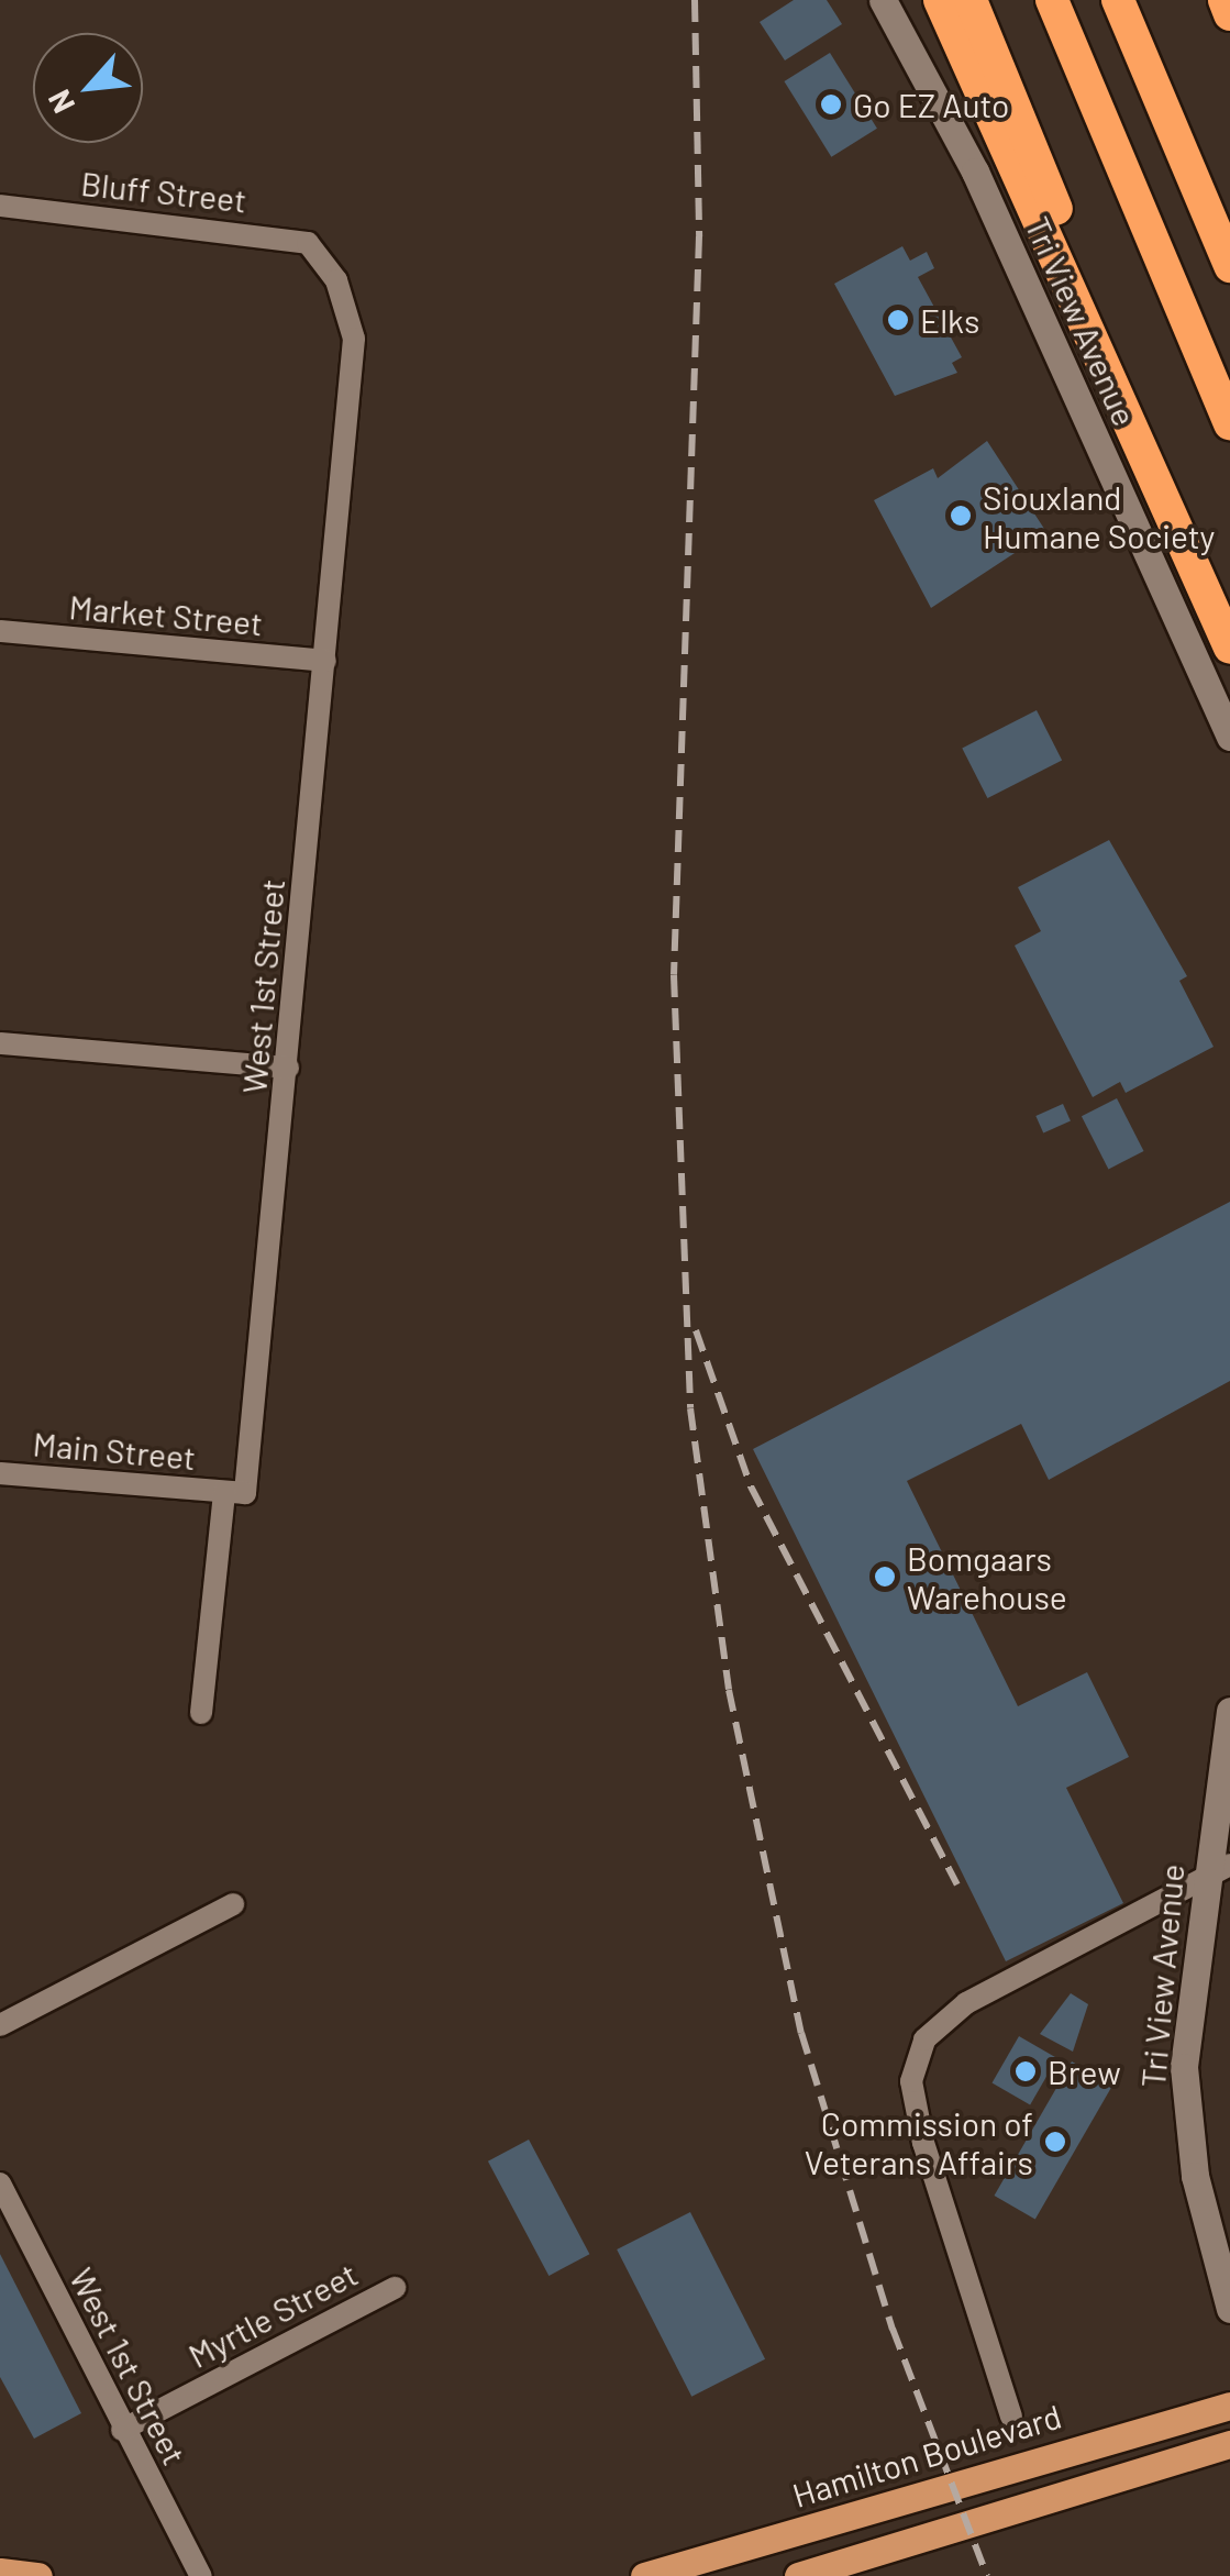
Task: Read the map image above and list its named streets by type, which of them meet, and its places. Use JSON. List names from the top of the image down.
{
  "streets": {
    "main road": ["Hamilton Boulevard"],
    "street": [
      "Bluff Street",
      "Tri View Avenue",
      "Market Street",
      "West 1st Street",
      "Main Street",
      "Myrtle Street"
    ]
  },
  "crossings": [
    ["Bluff Street", "West 1st Street"],
    ["Market Street", "West 1st Street"],
    ["West 1st Street", "Main Street"],
    ["West 1st Street", "Myrtle Street"]
  ],
  "places": [
    "Go EZ Auto",
    "Elks",
    "Siouxland Humane Society",
    "Bomgaars Warehouse",
    "Brew",
    "Commission of Veterans Affairs"
  ],
  "north": "bottom left"
}
